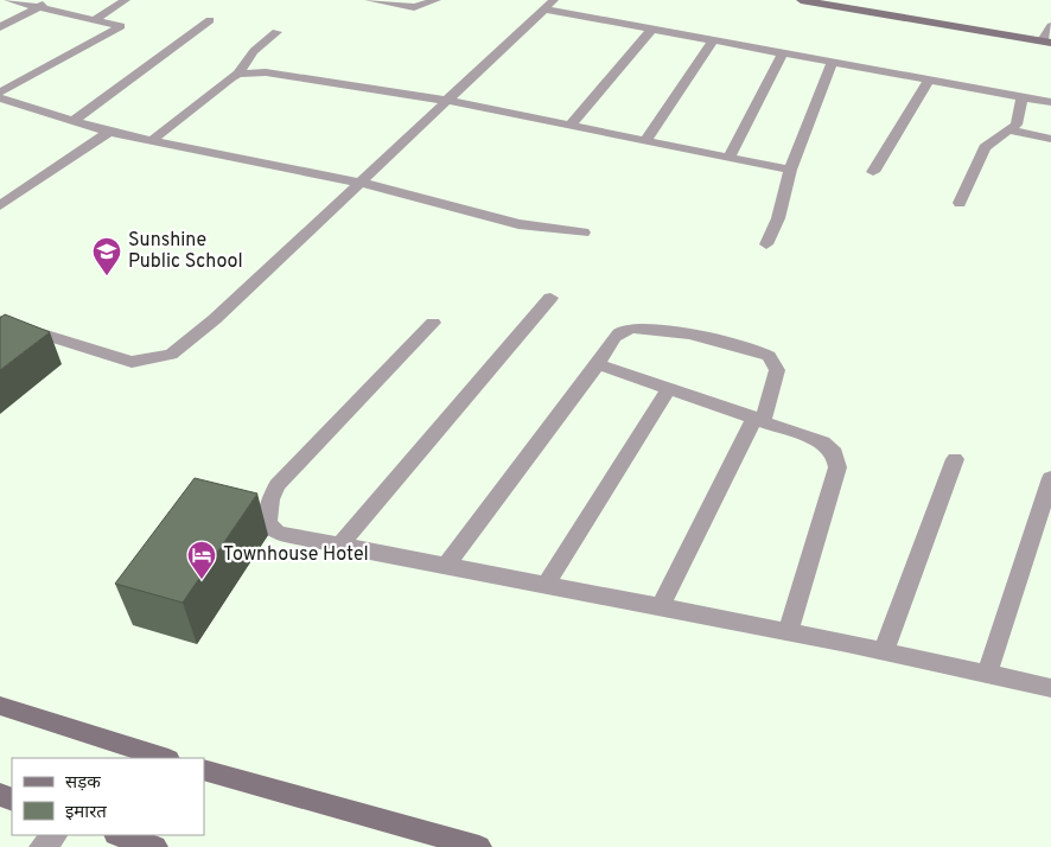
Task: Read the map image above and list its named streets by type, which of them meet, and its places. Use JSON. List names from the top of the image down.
{
  "places": {
    "school or university": ["Sunshine Public School"],
    "hotel": ["Townhouse Hotel"]
  },
  "legend": ["सड़क", "इमारत"]
}
